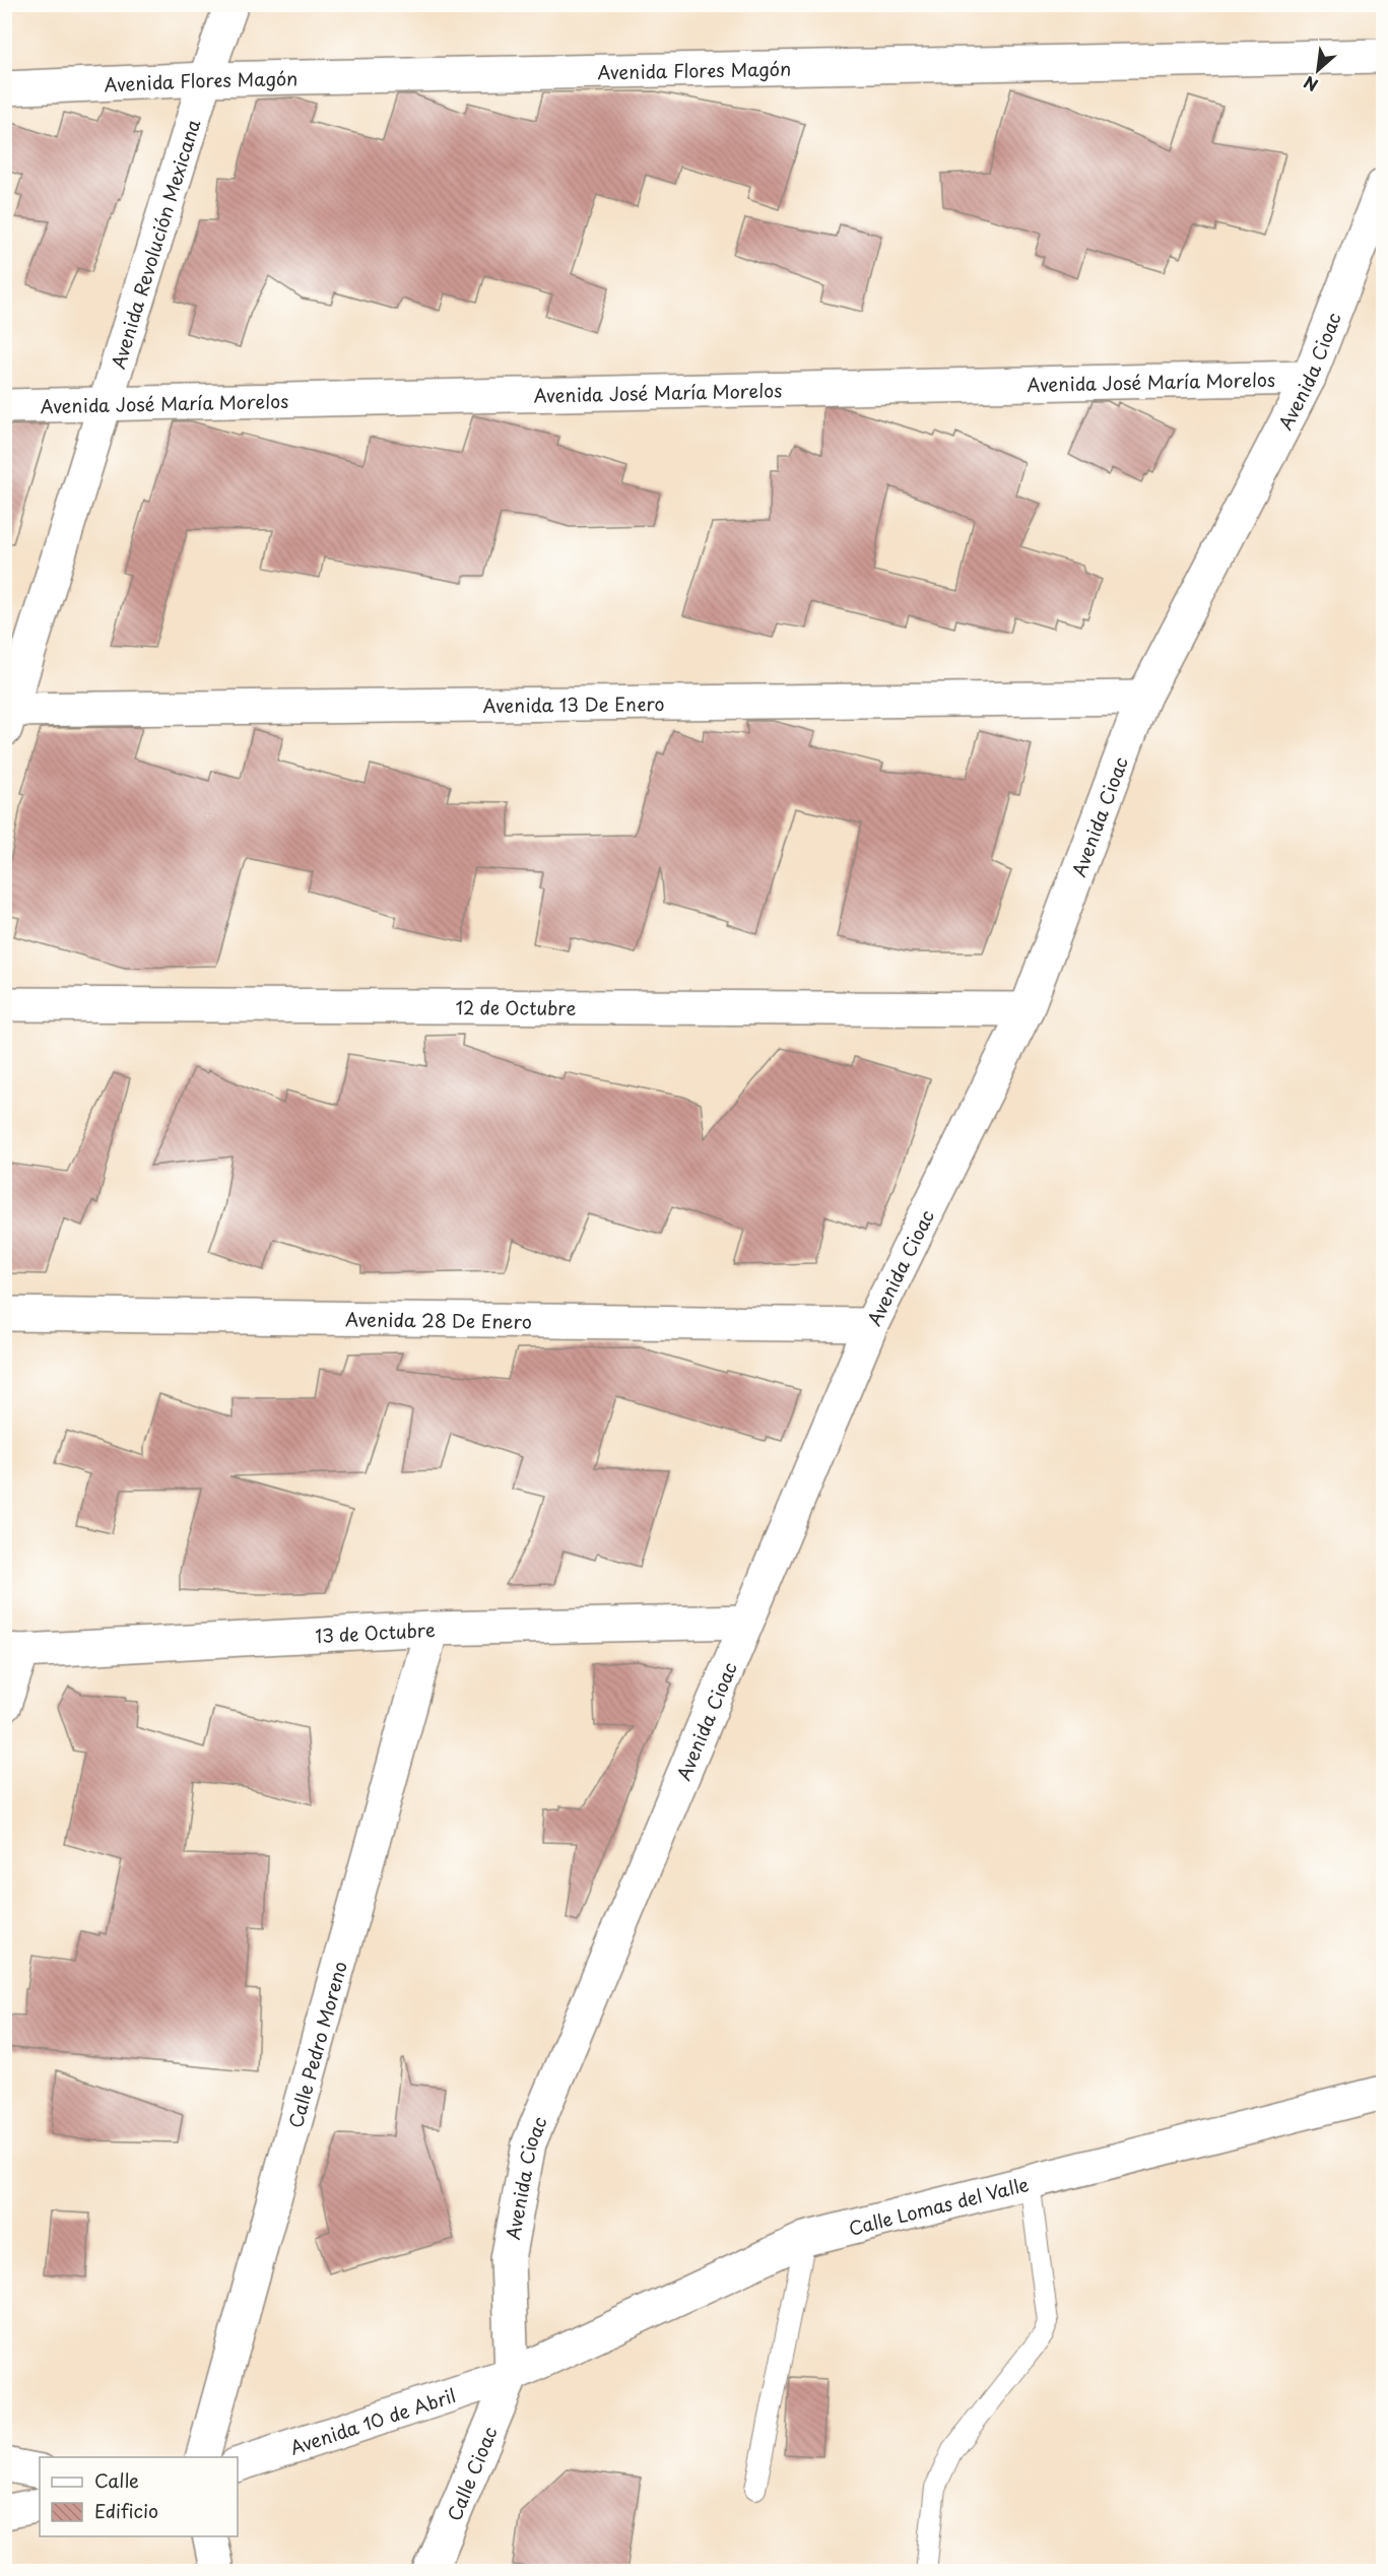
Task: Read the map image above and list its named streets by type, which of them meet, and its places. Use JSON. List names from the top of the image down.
{
  "streets": {
    "street": [
      "Avenida Flores Magón",
      "Avenida Revolución Mexicana",
      "Avenida Cioac",
      "Avenida José María Morelos",
      "Avenida 13 De Enero",
      "12 de Octubre",
      "Avenida 28 De Enero",
      "13 de Octubre",
      "Calle Pedro Moreno",
      "Calle Lomas del Valle",
      "Avenida 10 de Abril",
      "Calle Cioac"
    ]
  },
  "crossings": [
    ["Avenida Flores Magón", "Avenida Revolución Mexicana"],
    ["Avenida Revolución Mexicana", "Avenida José María Morelos"],
    ["Avenida Revolución Mexicana", "Avenida 13 De Enero"],
    ["Avenida Cioac", "Avenida José María Morelos"],
    ["Avenida Cioac", "Avenida 13 De Enero"],
    ["Avenida Cioac", "12 de Octubre"],
    ["Avenida Cioac", "Avenida 28 De Enero"],
    ["Avenida Cioac", "13 de Octubre"],
    ["Avenida Cioac", "Calle Lomas del Valle"],
    ["Avenida Cioac", "Avenida 10 de Abril"],
    ["Avenida Cioac", "Calle Cioac"],
    ["13 de Octubre", "Calle Pedro Moreno"],
    ["Calle Lomas del Valle", "Avenida 10 de Abril"],
    ["Calle Lomas del Valle", "Calle Cioac"],
    ["Avenida 10 de Abril", "Calle Cioac"]
  ],
  "legend": ["Calle", "Edificio"],
  "north": "bottom left"
}
